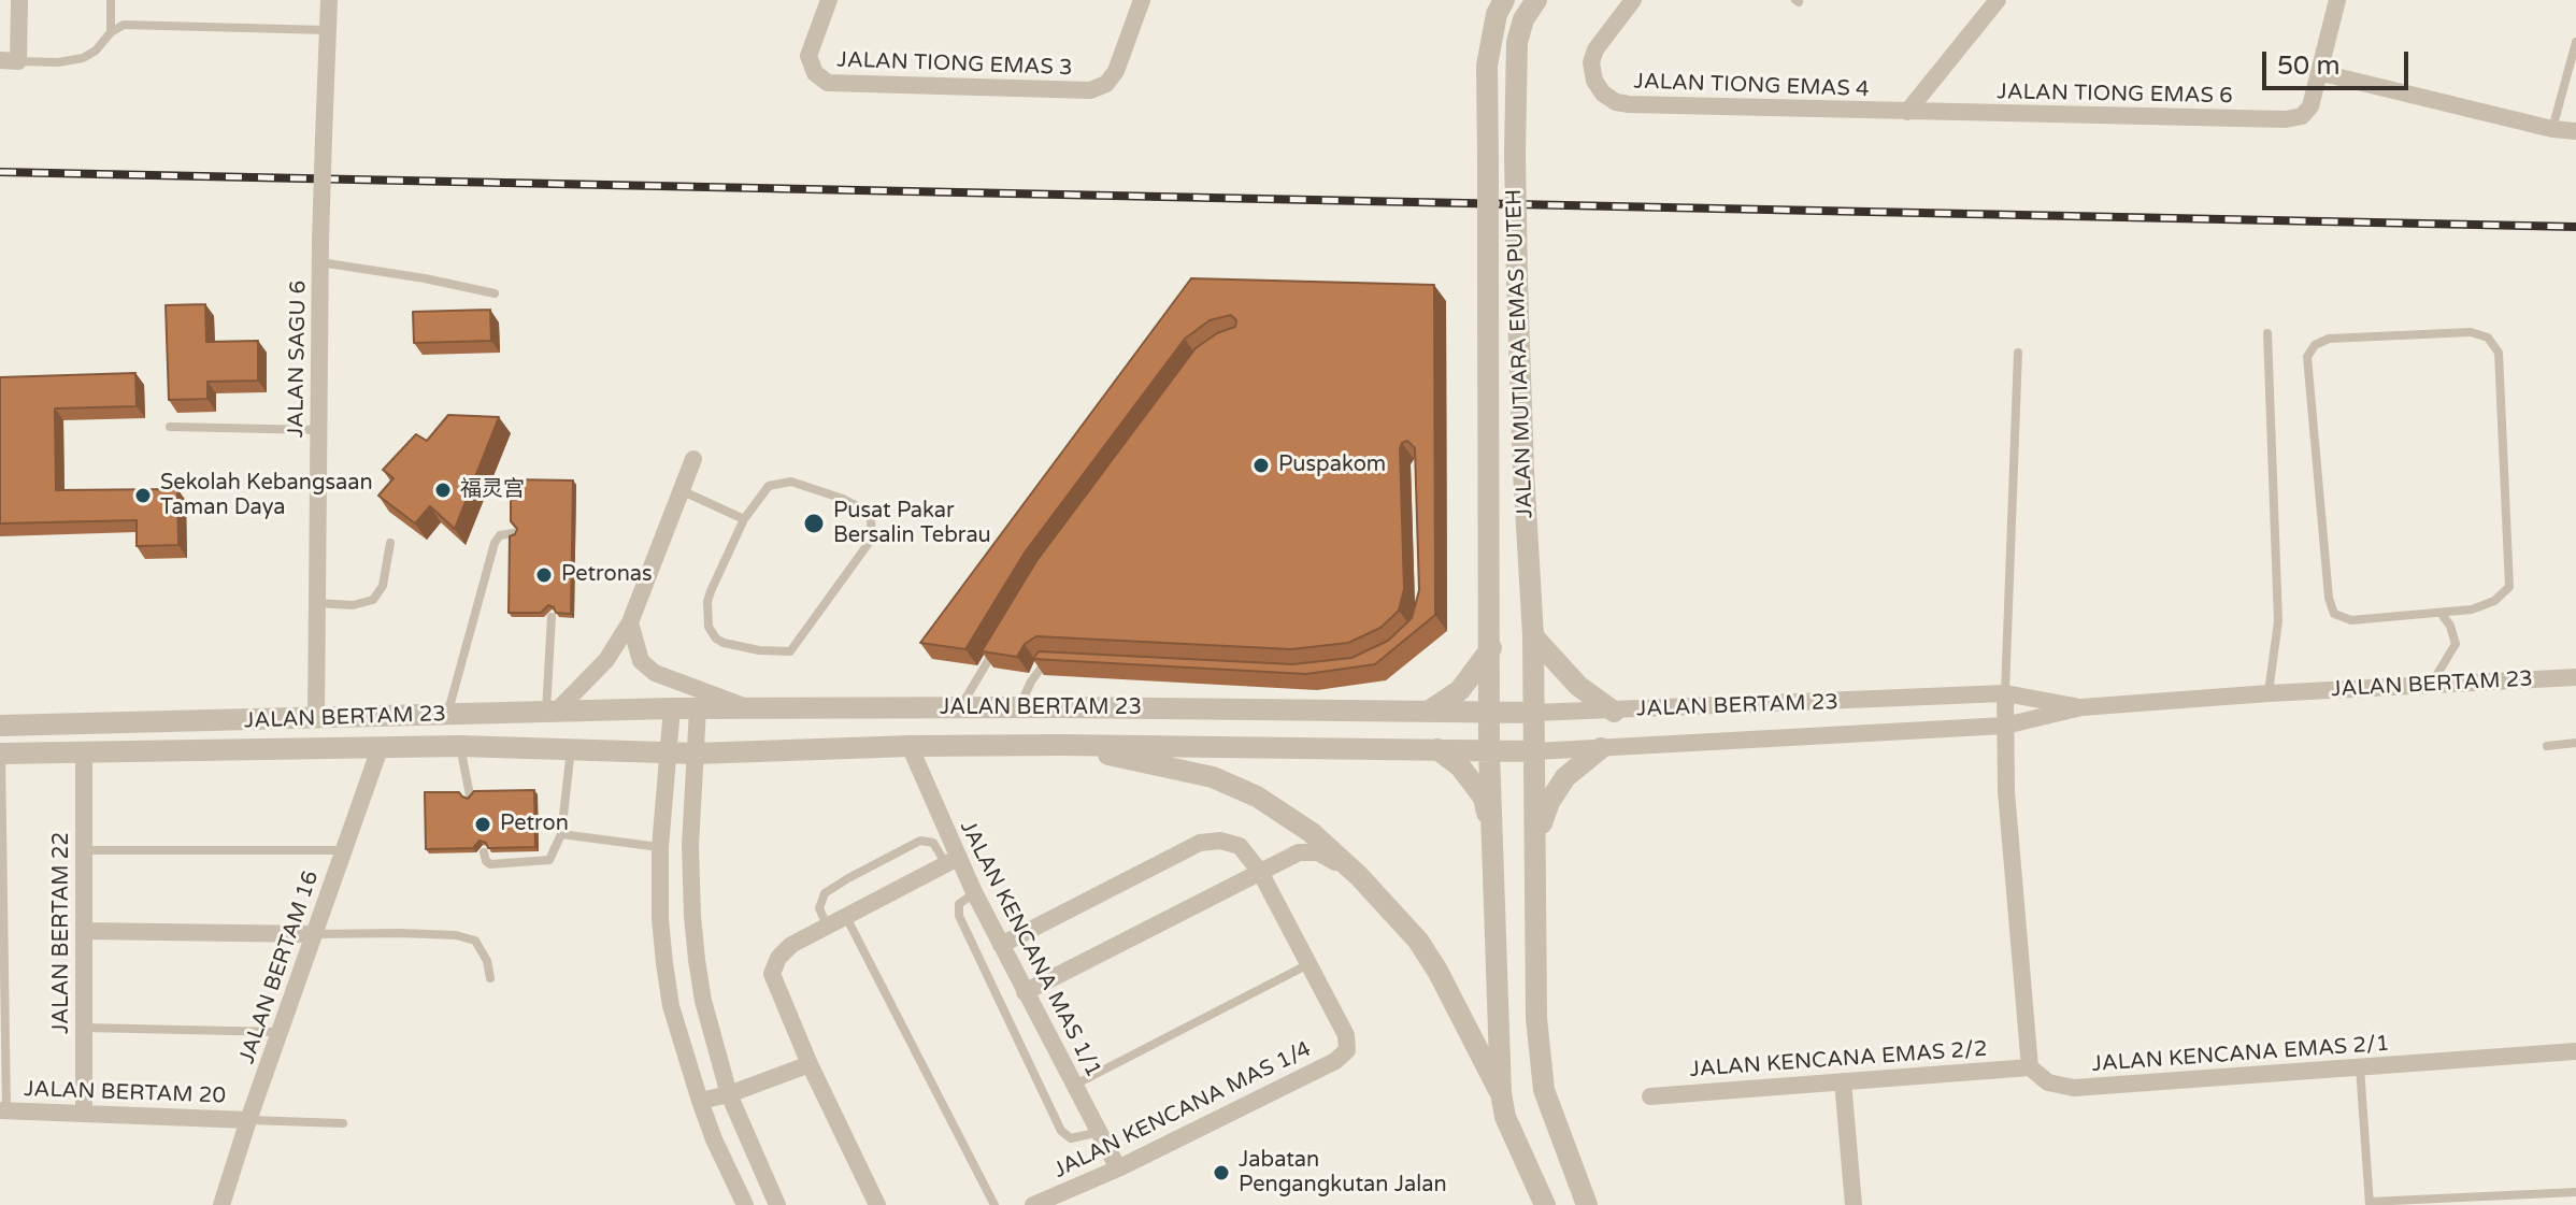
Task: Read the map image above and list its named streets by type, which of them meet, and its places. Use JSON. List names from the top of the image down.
{
  "streets": {
    "street": [
      "JALAN TIONG EMAS 3",
      "JALAN TIONG EMAS 4",
      "JALAN TIONG EMAS 6",
      "JALAN MUTIARA EMAS PUTEH",
      "JALAN SAGU 6",
      "JALAN BERTAM 23",
      "JALAN BERTAM 22",
      "JALAN KENCANA MAS 1/1",
      "JALAN BERTAM 16",
      "JALAN KENCANA EMAS 2/1",
      "JALAN KENCANA EMAS 2/2",
      "JALAN BERTAM 20",
      "JALAN KENCANA MAS 1/4"
    ]
  },
  "crossings": [
    ["JALAN TIONG EMAS 4", "JALAN TIONG EMAS 6"],
    ["JALAN MUTIARA EMAS PUTEH", "JALAN BERTAM 23"],
    ["JALAN SAGU 6", "JALAN BERTAM 23"],
    ["JALAN BERTAM 23", "JALAN BERTAM 22"],
    ["JALAN BERTAM 23", "JALAN KENCANA MAS 1/1"],
    ["JALAN BERTAM 23", "JALAN BERTAM 16"],
    ["JALAN BERTAM 22", "JALAN BERTAM 20"],
    ["JALAN KENCANA MAS 1/1", "JALAN KENCANA MAS 1/4"],
    ["JALAN BERTAM 16", "JALAN BERTAM 20"],
    ["JALAN KENCANA EMAS 2/1", "JALAN KENCANA EMAS 2/2"]
  ],
  "places": [
    "Puspakom",
    "福灵宫",
    "Sekolah Kebangsaan Taman Daya",
    "Pusat Pakar Bersalin Tebrau",
    "Petronas",
    "Petron",
    "Jabatan Pengangkutan Jalan"
  ],
  "scale_bar": "50 m"
}
